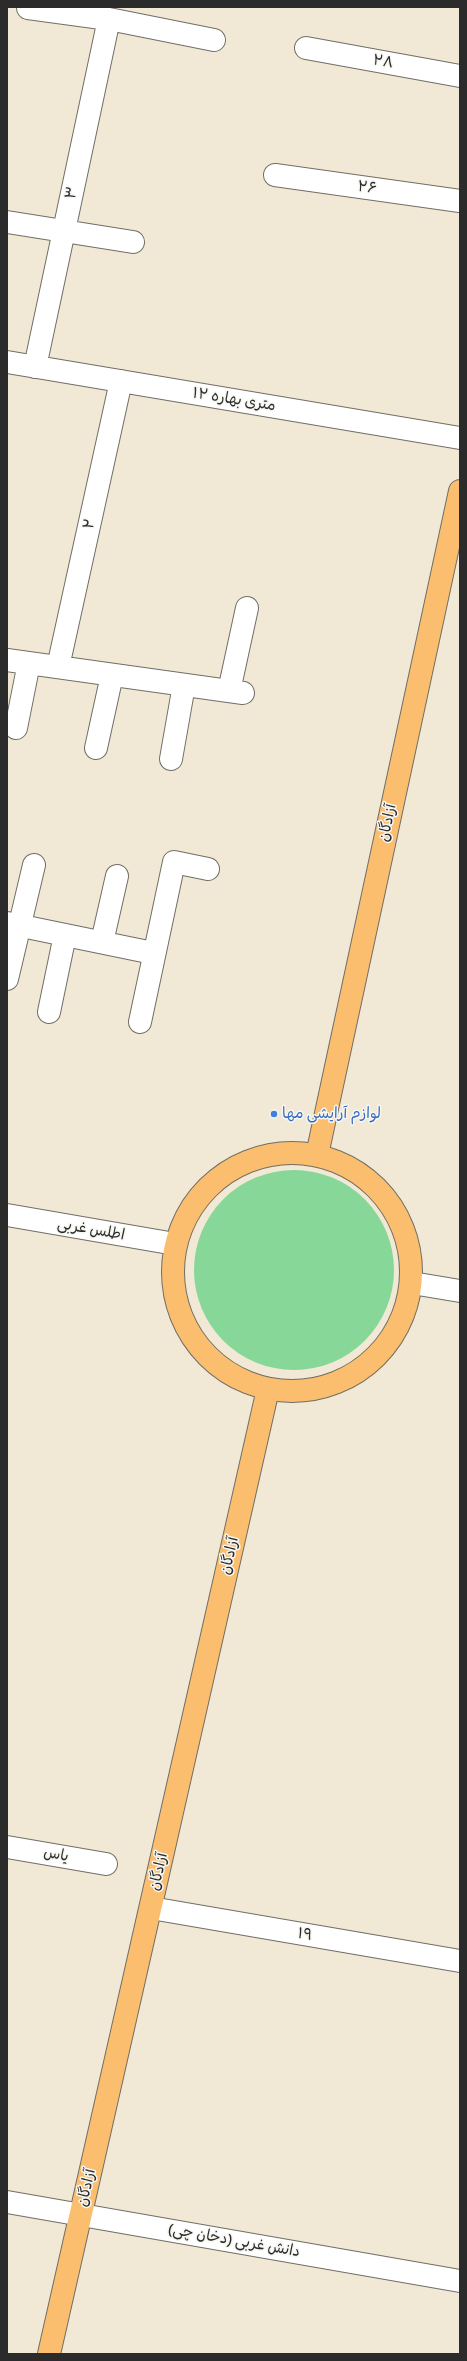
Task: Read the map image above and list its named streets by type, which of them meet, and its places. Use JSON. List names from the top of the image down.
{
  "streets": {
    "main road": ["آزادگان"],
    "street": [
      "۲۸",
      "۲۶",
      "۳",
      "۱۲ متری بهاره",
      "۲",
      "اطلس غربی",
      "یاس",
      "۱۹",
      "دانش غربی (دخان چی)"
    ]
  },
  "crossings": [
    ["۳", "۱۲ متری بهاره"],
    ["۱۲ متری بهاره", "۲"],
    ["آزادگان", "۱۹"],
    ["آزادگان", "دانش غربی (دخان چی)"]
  ],
  "places": ["لوازم آرایشی مها"]
}
